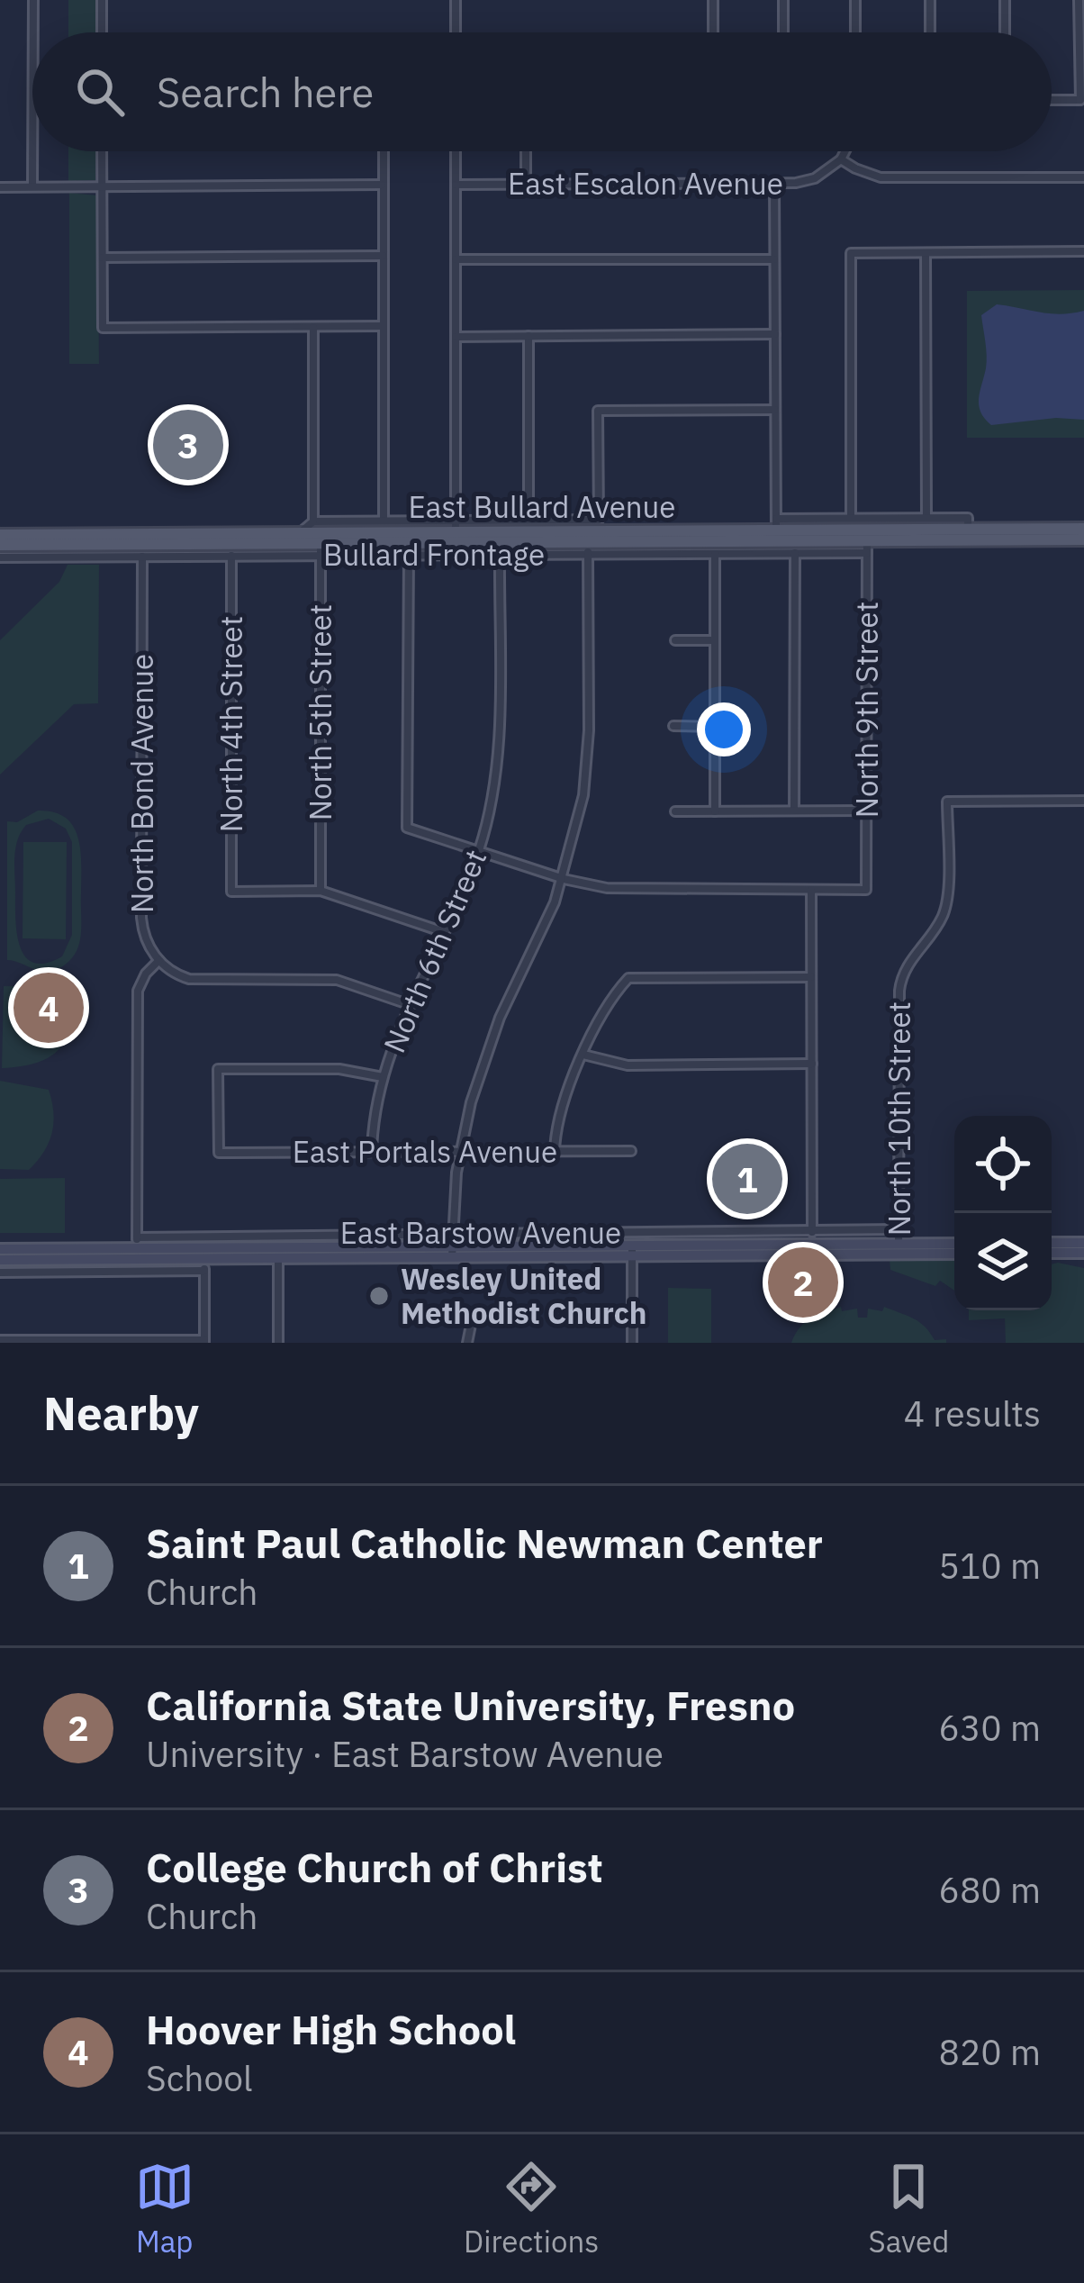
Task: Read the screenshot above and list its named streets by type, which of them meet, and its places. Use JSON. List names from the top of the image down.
{
  "streets": {
    "main road": ["East Bullard Avenue", "East Barstow Avenue"],
    "street": [
      "East Escalon Avenue",
      "Bullard Frontage",
      "North 9th Street",
      "North 5th Street",
      "North 4th Street",
      "North Bond Avenue",
      "North 6th Street",
      "North 10th Street",
      "East Portals Avenue"
    ]
  },
  "crossings": [
    ["East Bullard Avenue", "Bullard Frontage"],
    ["East Bullard Avenue", "North 9th Street"],
    ["East Bullard Avenue", "North 5th Street"],
    ["Bullard Frontage", "North 9th Street"],
    ["Bullard Frontage", "North 5th Street"],
    ["Bullard Frontage", "North 4th Street"],
    ["Bullard Frontage", "North Bond Avenue"],
    ["Bullard Frontage", "North 6th Street"],
    ["North 5th Street", "North 4th Street"],
    ["North 6th Street", "East Portals Avenue"],
    ["North 10th Street", "East Barstow Avenue"]
  ],
  "places": ["Wesley United Methodist Church"],
  "page": {
    "search": "Search here",
    "pins": [
      "3",
      "4",
      "1",
      "2"
    ],
    "heading": ["Nearby", "4 results"],
    "list": [
      {
        "mark": "1",
        "name": "Saint Paul Catholic Newman Center",
        "note": "Church",
        "value": "510 m"
      },
      {
        "mark": "2",
        "name": "California State University, Fresno",
        "note": "University · East Barstow Avenue",
        "value": "630 m"
      },
      {
        "mark": "3",
        "name": "College Church of Christ",
        "note": "Church",
        "value": "680 m"
      },
      {
        "mark": "4",
        "name": "Hoover High School",
        "note": "School",
        "value": "820 m"
      }
    ],
    "nav": ["Map", "Directions", "Saved"]
  }
}
